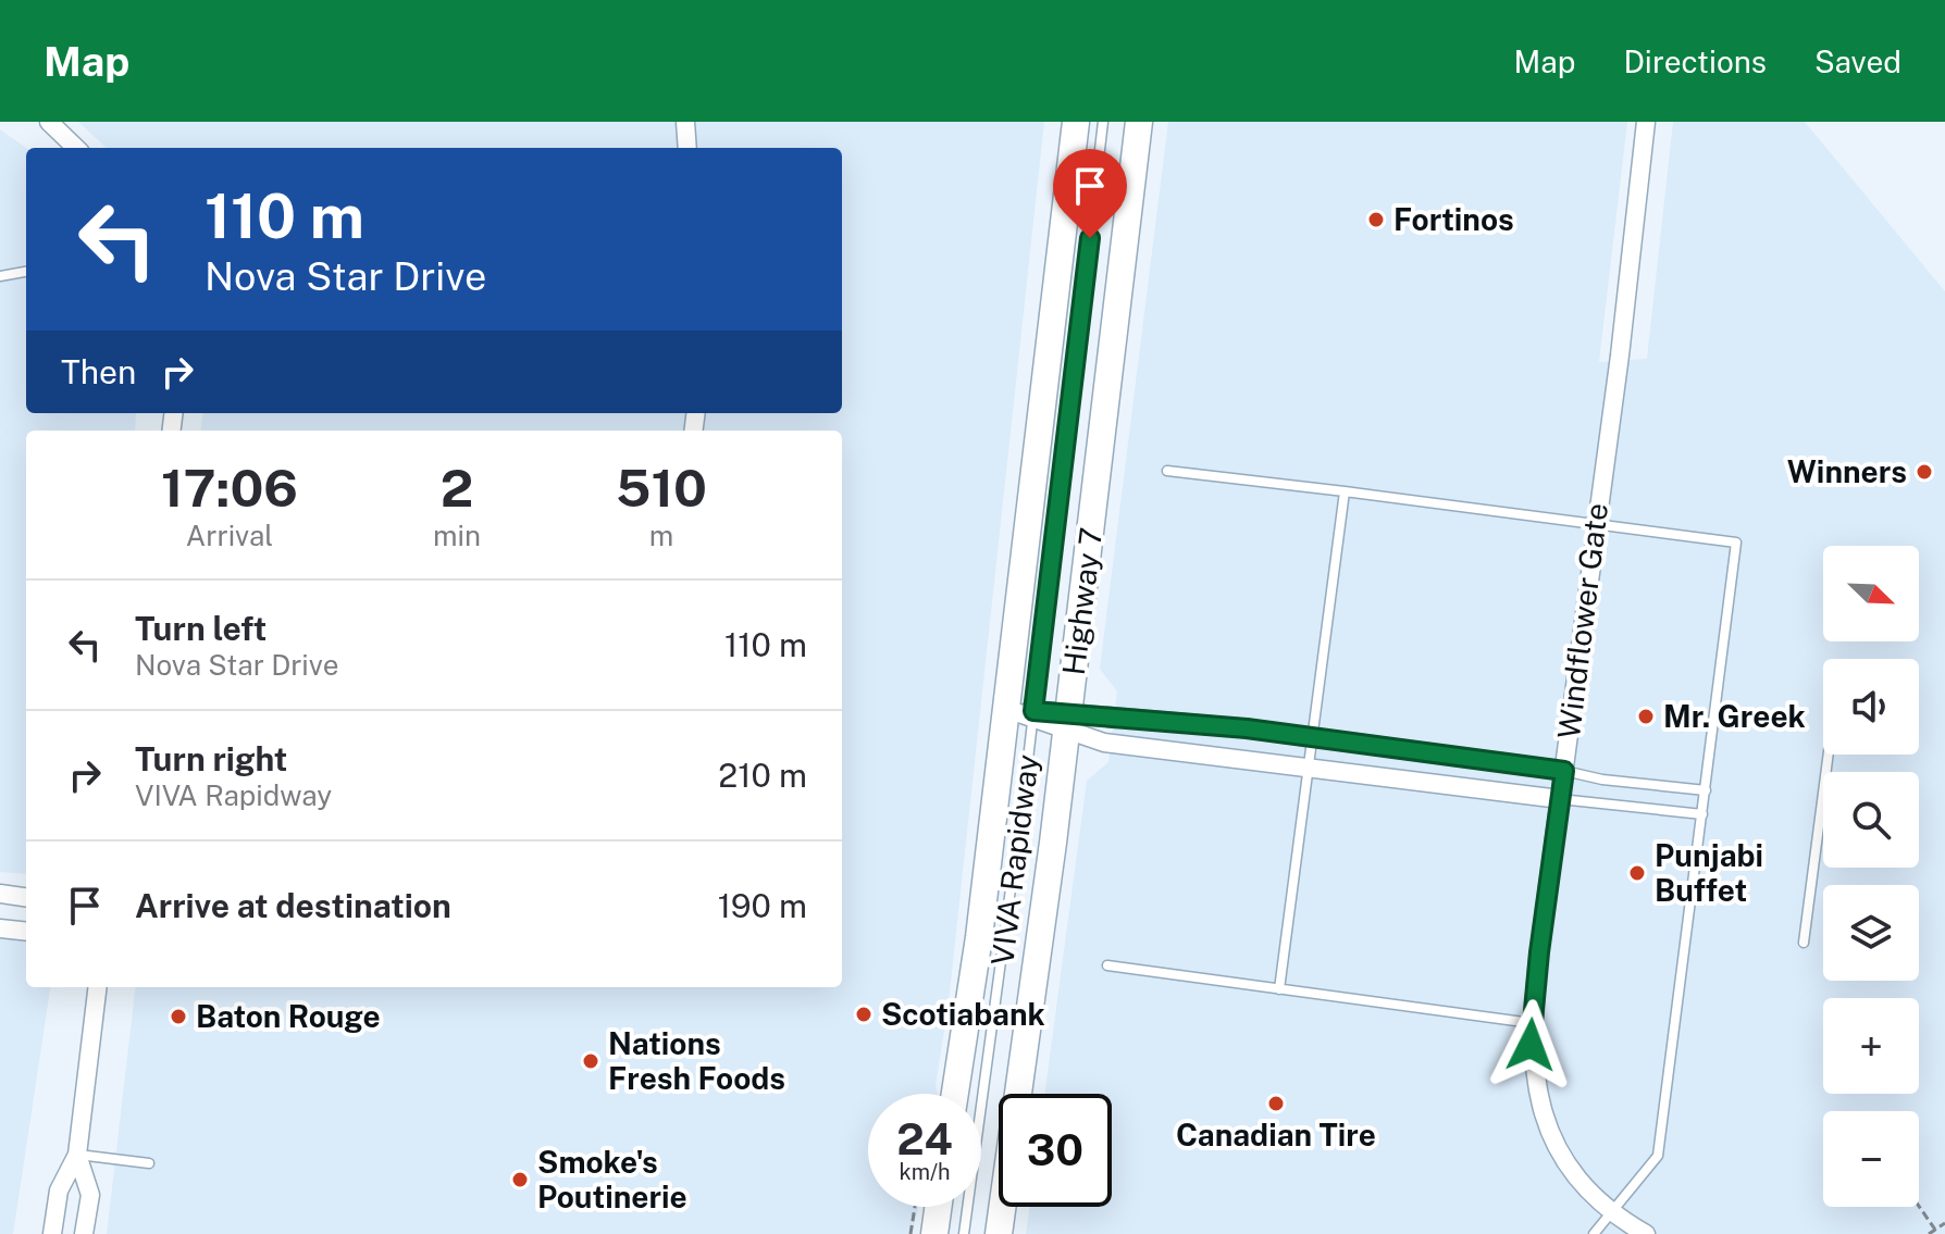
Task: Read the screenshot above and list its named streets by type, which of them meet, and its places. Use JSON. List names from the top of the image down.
{
  "streets": {
    "main road": ["Highway 7"],
    "street": ["Windflower Gate"],
    "lane": ["VIVA Rapidway"]
  },
  "places": [
    "Fortinos",
    "Winners",
    "Mr. Greek",
    "Punjabi Buffet",
    "Scotiabank",
    "Baton Rouge",
    "Nations Fresh Foods",
    "Canadian Tire",
    "Smoke's Poutinerie"
  ],
  "north": "bottom right",
  "page": {
    "header": "Map",
    "nav": ["Map", "Directions", "Saved"],
    "turn": ["110 m", "Nova Star Drive"],
    "then": "Then",
    "eta": [
      "17:06",
      "Arrival",
      "2",
      "min",
      "510",
      "m"
    ],
    "map_buttons": ["+", "−"],
    "list": [
      {
        "name": "Turn left",
        "note": "Nova Star Drive",
        "value": "110 m"
      },
      {
        "name": "Turn right",
        "note": "VIVA Rapidway",
        "value": "210 m"
      },
      {
        "name": "Arrive at destination",
        "value": "190 m"
      }
    ],
    "speed": "24 km/h",
    "limit": "30"
  }
}
